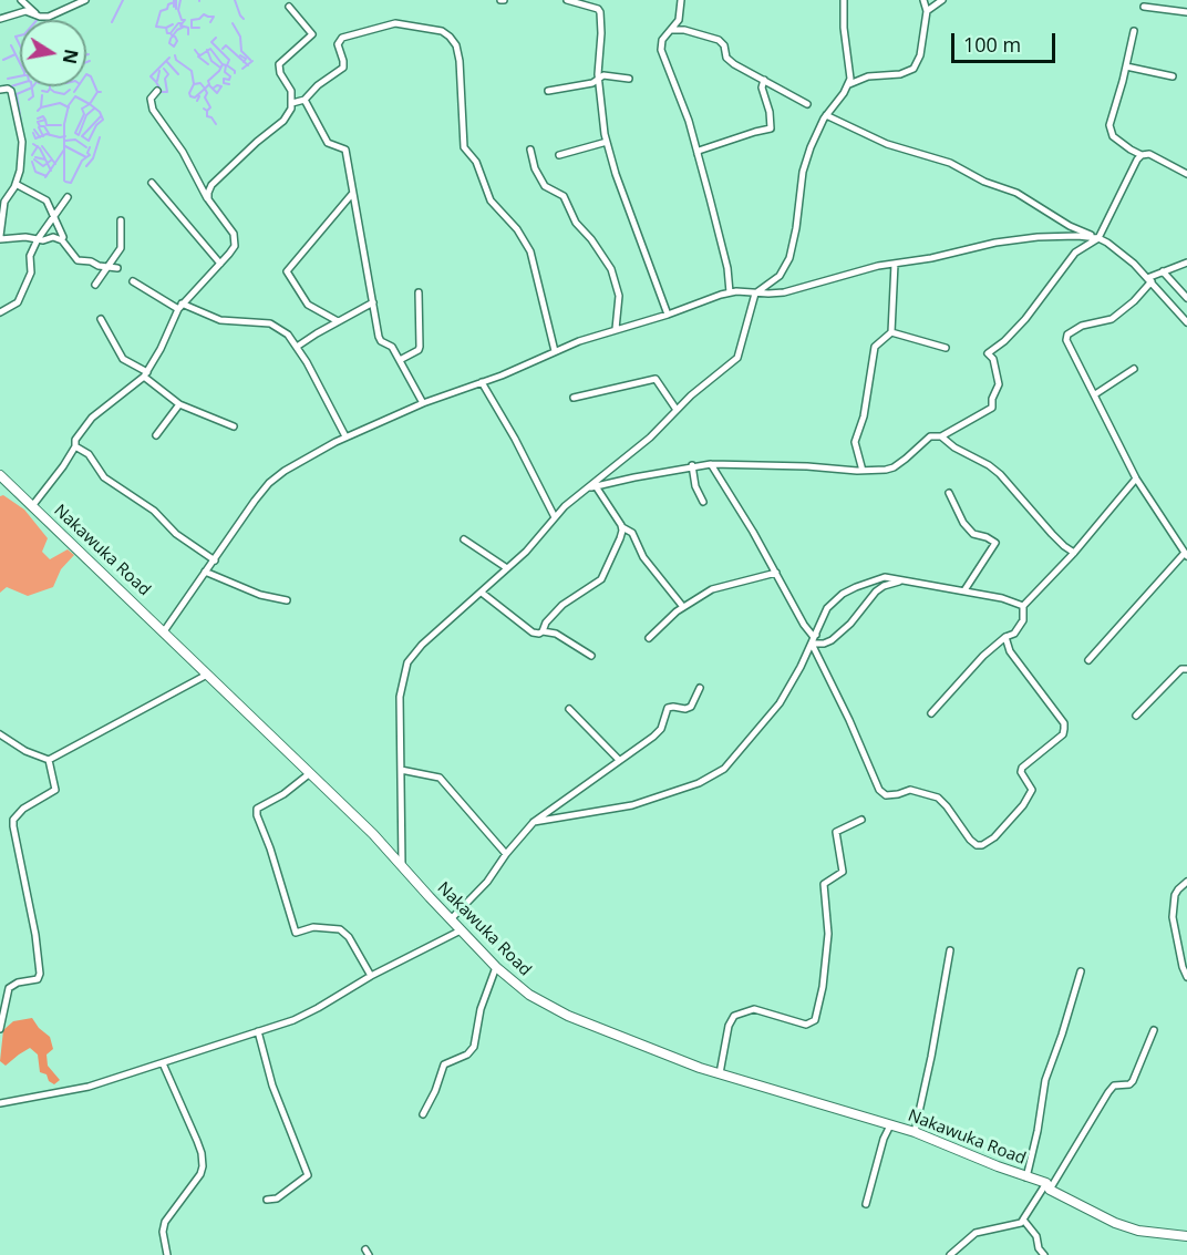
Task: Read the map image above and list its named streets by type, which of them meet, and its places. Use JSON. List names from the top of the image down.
{
  "streets": {
    "main road": ["Nakawuka Road"]
  },
  "scale_bar": "100 m",
  "north": "right"
}
